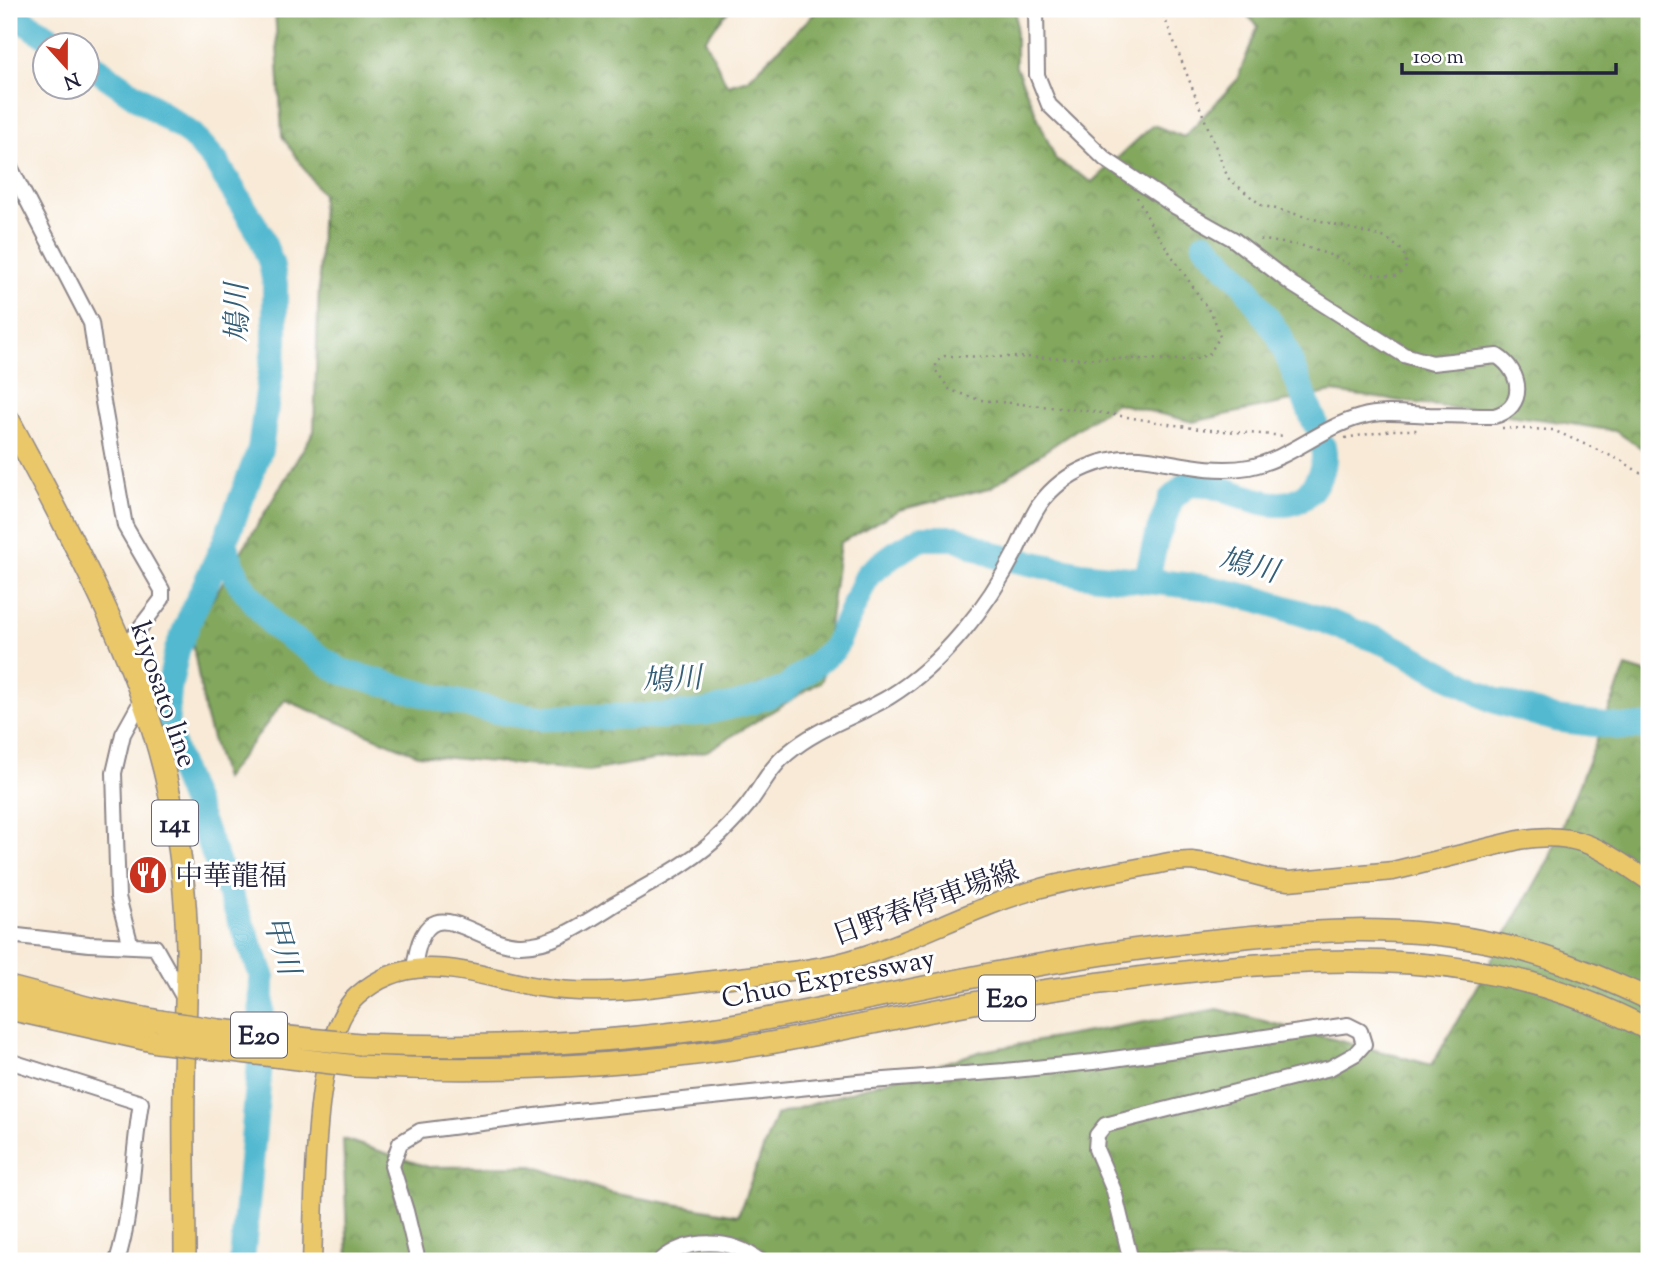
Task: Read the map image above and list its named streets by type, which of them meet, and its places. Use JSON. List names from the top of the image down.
{
  "streets": {
    "highway": [
      "kiyosato line",
      "141",
      "Chuo Expressway",
      "E20"
    ],
    "main road": ["日野春停車場線"]
  },
  "water": ["鳩川", "甲川"],
  "places": {
    "restaurant": ["中華龍福"]
  },
  "scale_bar": "100 m",
  "north": "bottom"
}
